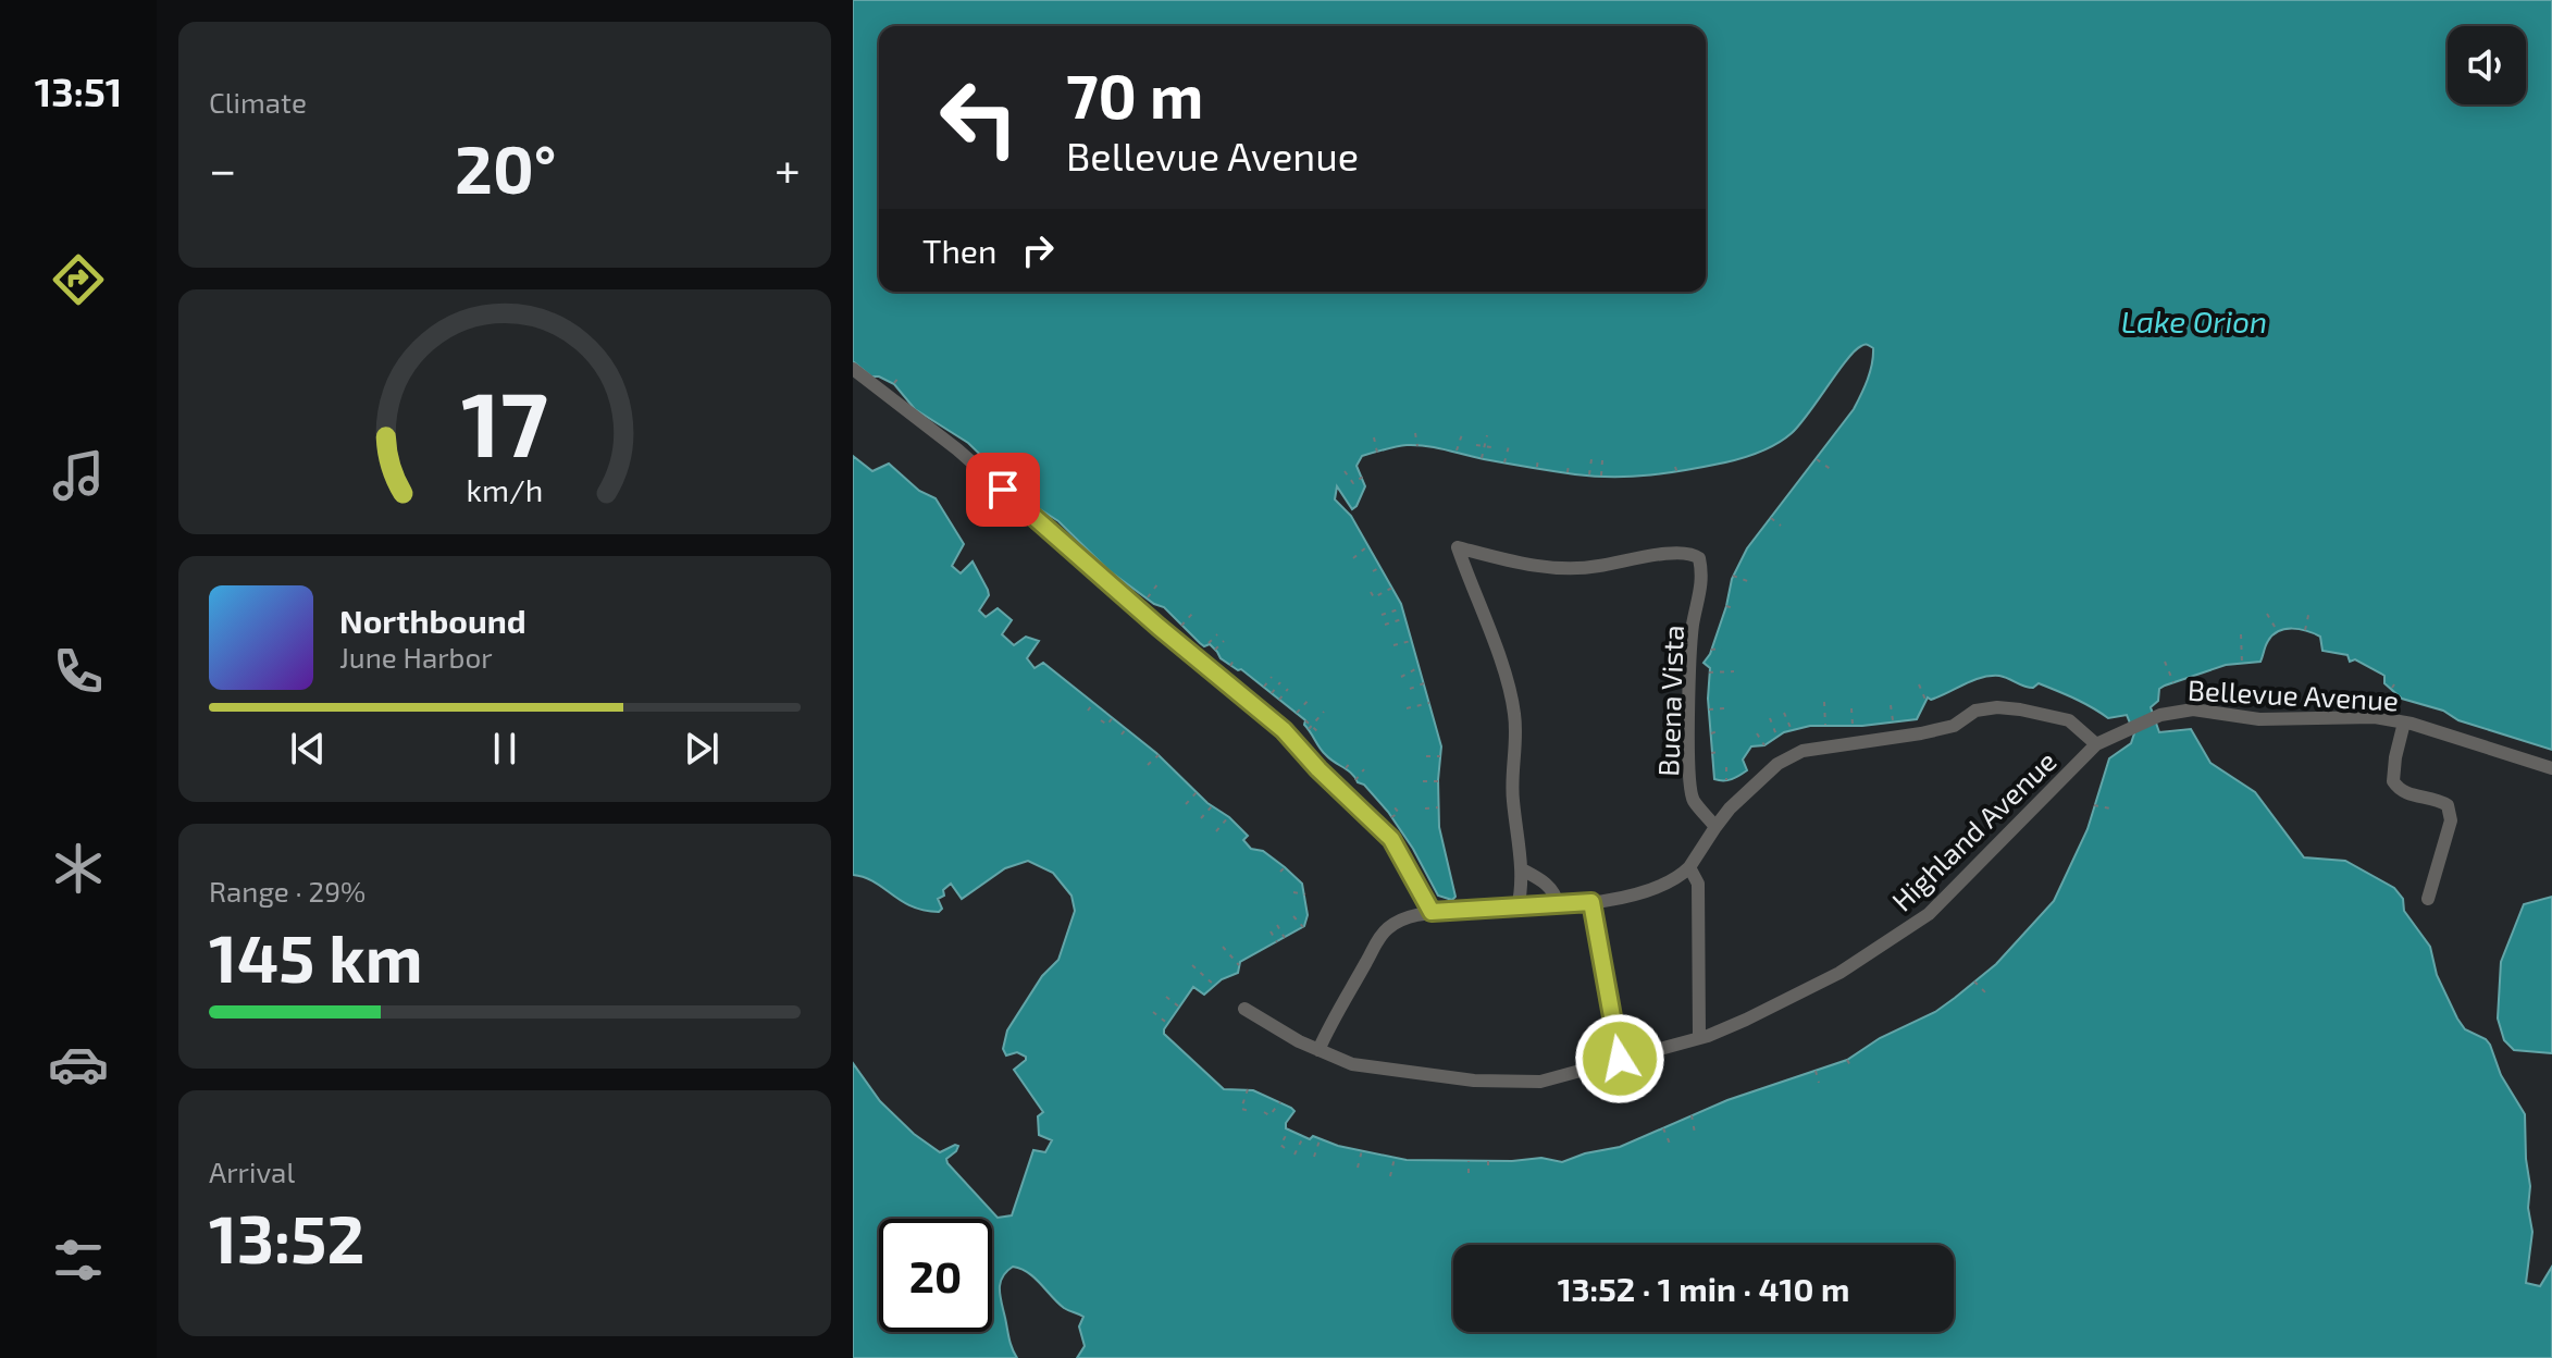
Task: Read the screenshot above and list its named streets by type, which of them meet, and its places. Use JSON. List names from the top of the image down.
{
  "streets": {
    "street": ["Bellevue Avenue", "Buena Vista", "Highland Avenue"]
  },
  "crossings": [
    ["Bellevue Avenue", "Highland Avenue"]
  ],
  "water": ["Lake Orion"],
  "page": {
    "tabs": "13:51",
    "tile": [
      "Climate",
      ["Range · 29%", "145 km"],
      ["Arrival", "13:52"]
    ],
    "turn": ["70 m", "Bellevue Avenue"],
    "heat": ["−", "20°", "+"],
    "then": "Then",
    "song": ["Northbound", "June Harbor"],
    "limit": "20",
    "trip": "13:52 · 1 min · 410 m",
    "gauge": ["17", "km/h"]
  }
}
